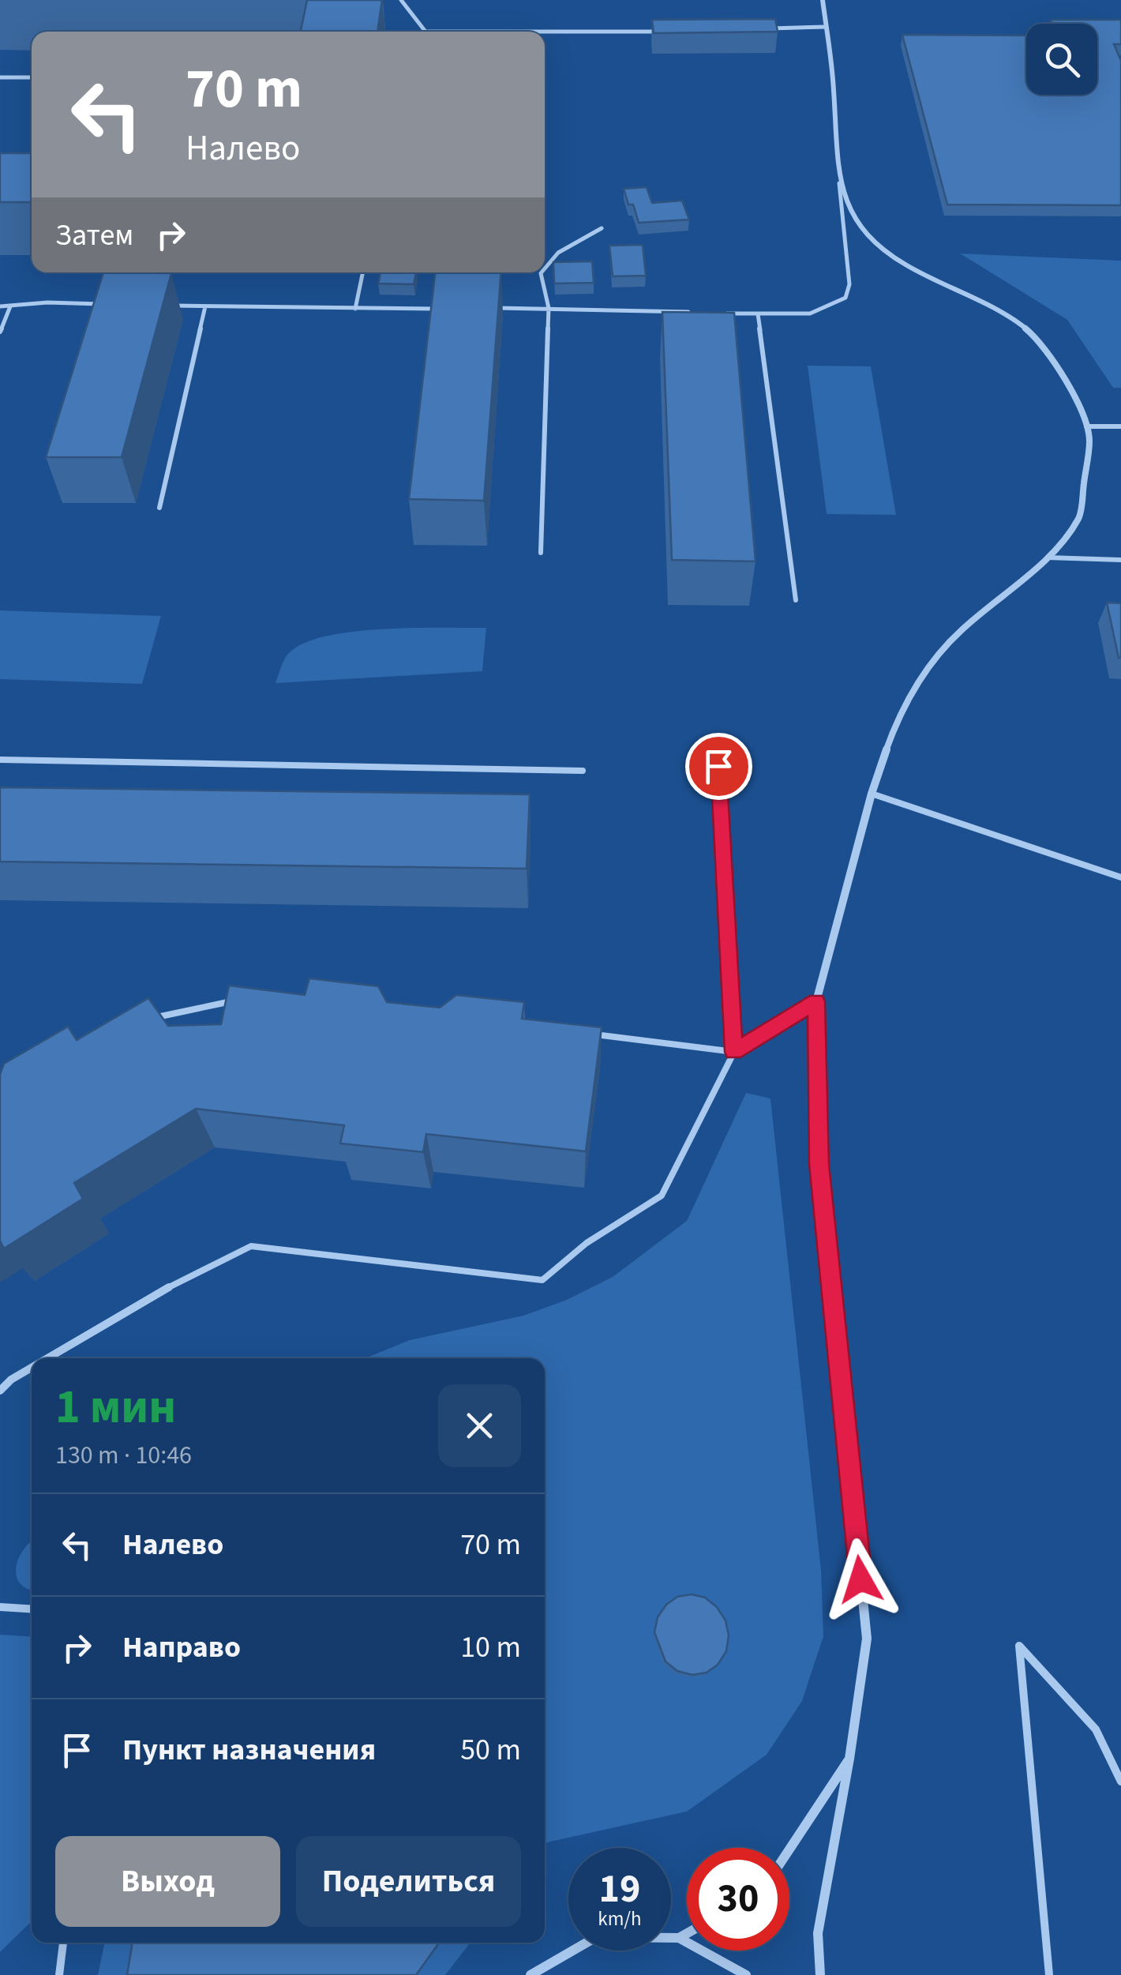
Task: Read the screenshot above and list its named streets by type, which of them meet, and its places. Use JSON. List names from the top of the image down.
{
  "page": {
    "turn": ["70 m", "Налево"],
    "then": "Затем",
    "heading": ["1 мин", "130 m · 10:46"],
    "list": [
      {
        "name": "Налево",
        "value": "70 m"
      },
      {
        "name": "Направо",
        "value": "10 m"
      },
      {
        "name": "Пункт назначения",
        "value": "50 m"
      }
    ],
    "buttons": ["Выход", "Поделиться"],
    "speed": "19 km/h",
    "limit": "30"
  }
}
